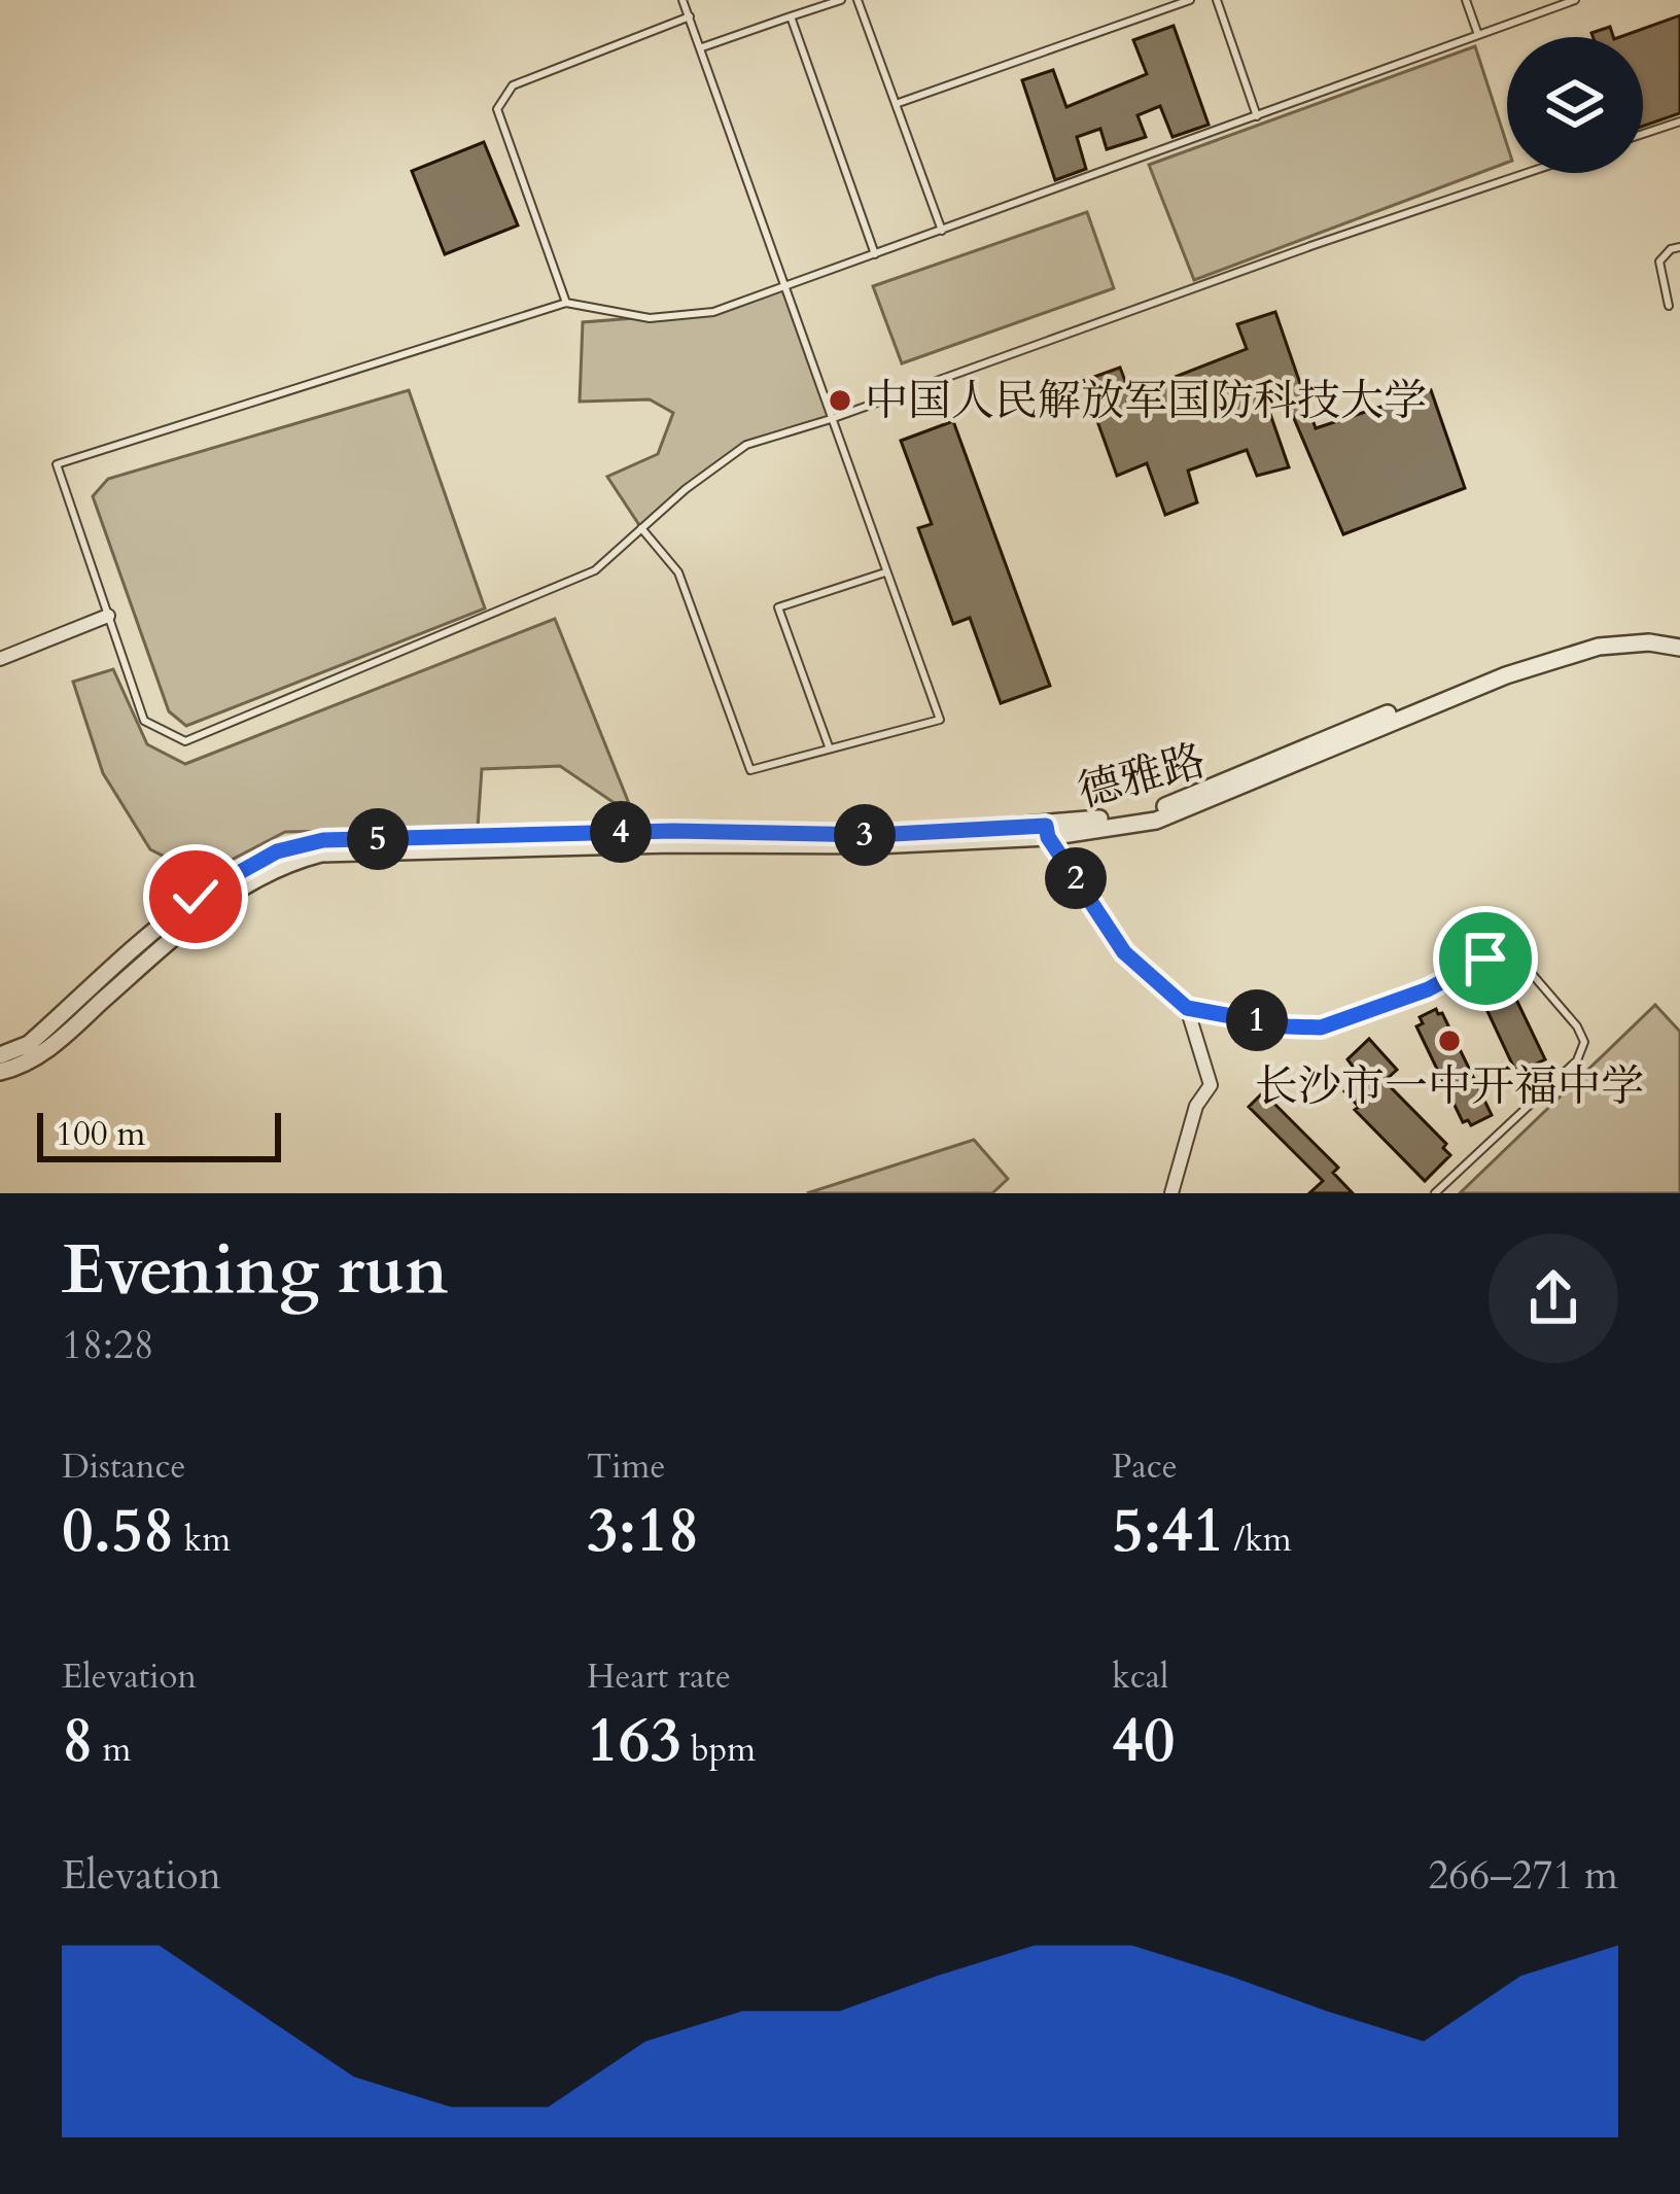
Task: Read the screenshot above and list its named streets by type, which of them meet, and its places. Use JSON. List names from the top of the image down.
{
  "streets": {
    "street": ["德雅路"]
  },
  "places": ["中国人民解放军国防科技大学", "长沙市一中开福中学"],
  "scale_bar": "100 m",
  "page": {
    "pins": [
      "4",
      "3",
      "5",
      "2",
      "1"
    ],
    "scale": "100 m",
    "heading": ["Evening run", "18:28"],
    "stats": [
      ["Distance", "0.58 km"],
      ["Time", "3:18"],
      ["Pace", "5:41 /km"],
      ["Elevation", "8 m"],
      ["Heart rate", "163 bpm"],
      ["kcal", "40"]
    ],
    "chart": ["Elevation", "266–271 m"]
  }
}
